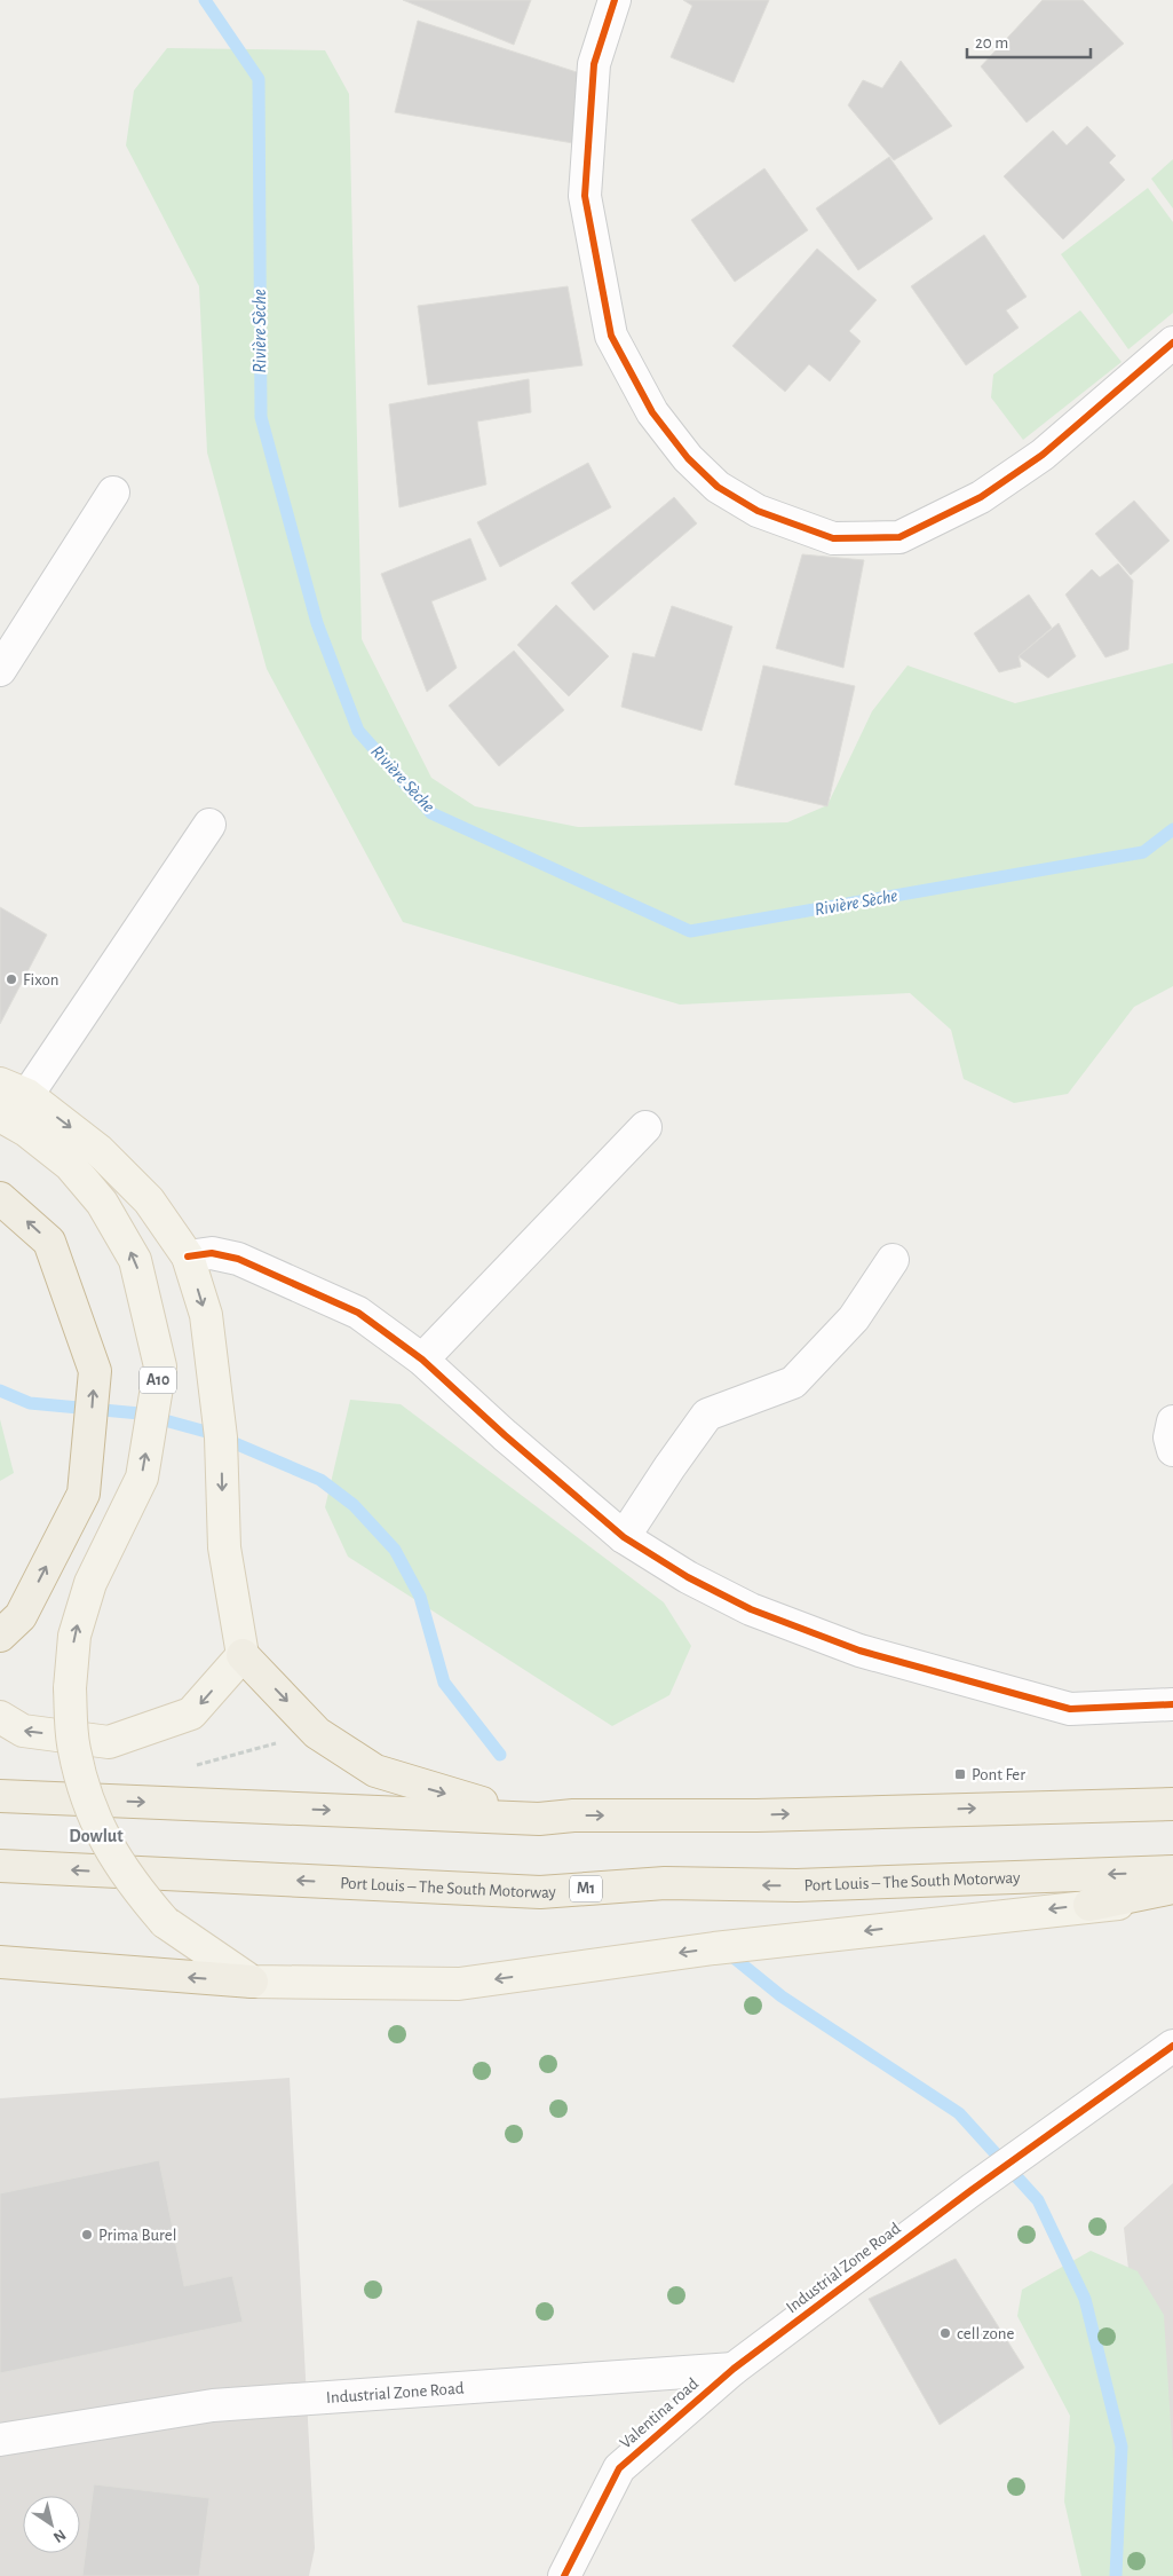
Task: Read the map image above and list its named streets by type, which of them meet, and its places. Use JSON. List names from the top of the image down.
{
  "streets": {
    "highway": ["Port Louis – The South Motorway", "M1"],
    "main road": ["A10"],
    "street": ["Industrial Zone Road", "Valentina road"]
  },
  "crossings": [
    ["Industrial Zone Road", "Valentina road"]
  ],
  "districts": ["Dowlut"],
  "water": ["Rivière Sèche"],
  "places": {
    "other": ["Fixon", "Prima Burel", "cell zone"],
    "transit": ["Pont Fer"]
  },
  "scale_bar": "20 m",
  "north": "bottom right"
}
